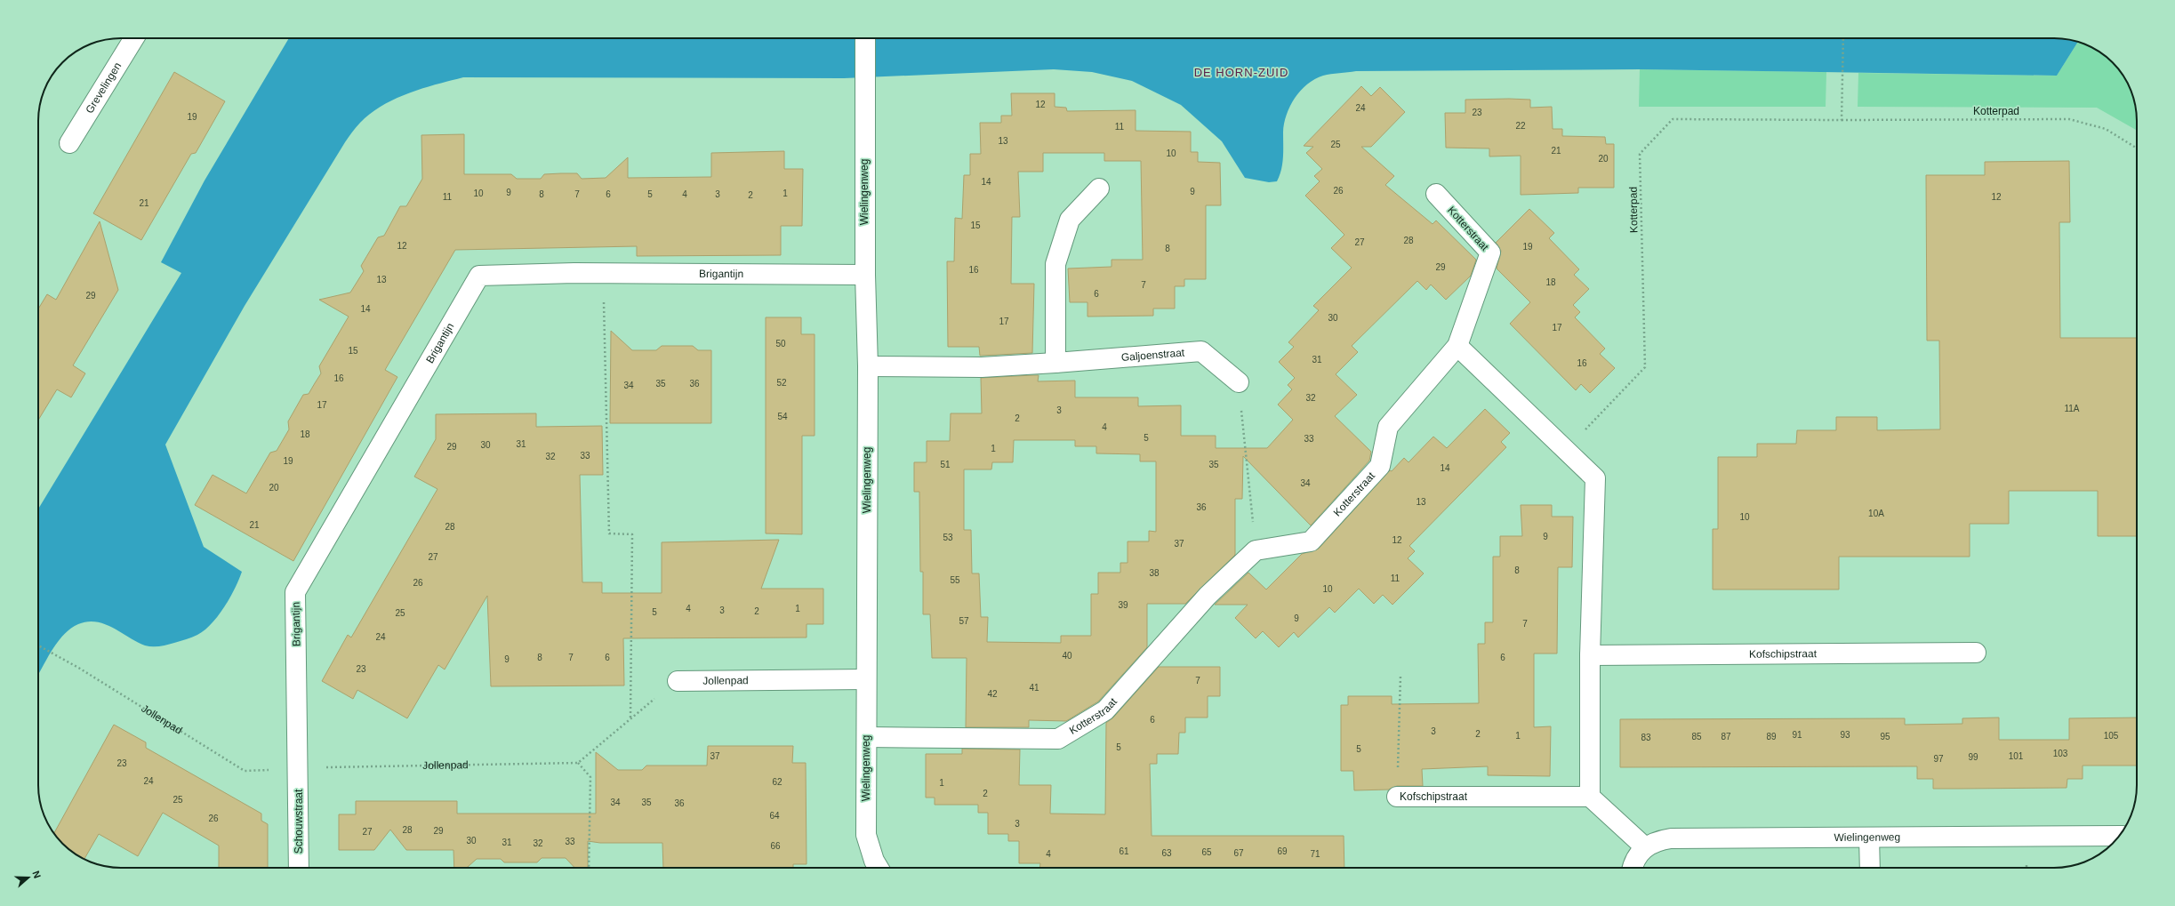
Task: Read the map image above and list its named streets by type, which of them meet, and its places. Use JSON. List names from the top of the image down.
{
  "streets": {
    "street": [
      "Grevelingen",
      "Wielingenweg",
      "Kotterstraat",
      "Brigantijn",
      "Galjoenstraat",
      "Kofschipstraat",
      "Jollenpad",
      "Schouwstraat"
    ],
    "path": ["Kotterpad"]
  },
  "crossings": [
    ["Wielingenweg", "Kotterstraat"],
    ["Wielingenweg", "Brigantijn"],
    ["Wielingenweg", "Galjoenstraat"],
    ["Wielingenweg", "Jollenpad"],
    ["Brigantijn", "Jollenpad"],
    ["Brigantijn", "Schouwstraat"],
    ["Jollenpad", "Schouwstraat"]
  ],
  "districts": ["DE HORN-ZUID"],
  "house_numbers": [
    "12",
    "24",
    "23",
    "19",
    "22",
    "11",
    "13",
    "25",
    "21",
    "10",
    "20",
    "14",
    "26",
    "9",
    "9",
    "10",
    "1",
    "8",
    "7",
    "6",
    "5",
    "4",
    "3",
    "2",
    "11",
    "12",
    "21",
    "15",
    "28",
    "27",
    "12",
    "19",
    "8",
    "29",
    "16",
    "13",
    "18",
    "7",
    "6",
    "29",
    "14",
    "30",
    "17",
    "17",
    "50",
    "15",
    "31",
    "16",
    "16",
    "52",
    "35",
    "36",
    "34",
    "32",
    "17",
    "11A",
    "3",
    "54",
    "2",
    "4",
    "18",
    "5",
    "33",
    "31",
    "30",
    "29",
    "1",
    "33",
    "32",
    "19",
    "51",
    "35",
    "14",
    "34",
    "20",
    "13",
    "36",
    "10A",
    "10",
    "21",
    "28",
    "9",
    "53",
    "12",
    "37",
    "27",
    "8",
    "38",
    "11",
    "55",
    "26",
    "10",
    "39",
    "4",
    "1",
    "3",
    "2",
    "5",
    "25",
    "9",
    "57",
    "7",
    "24",
    "40",
    "8",
    "7",
    "6",
    "6",
    "9",
    "23",
    "7",
    "41",
    "42",
    "6",
    "3",
    "2",
    "91",
    "93",
    "1",
    "105",
    "85",
    "87",
    "89",
    "95",
    "83",
    "5",
    "5",
    "103",
    "37",
    "101",
    "99",
    "97",
    "23",
    "24",
    "62",
    "1",
    "2",
    "25",
    "34",
    "35",
    "36",
    "64",
    "26",
    "3",
    "28",
    "29",
    "27",
    "30",
    "33",
    "31",
    "32",
    "66",
    "61",
    "69",
    "65",
    "63",
    "67",
    "4",
    "71"
  ],
  "north": "right"
}
